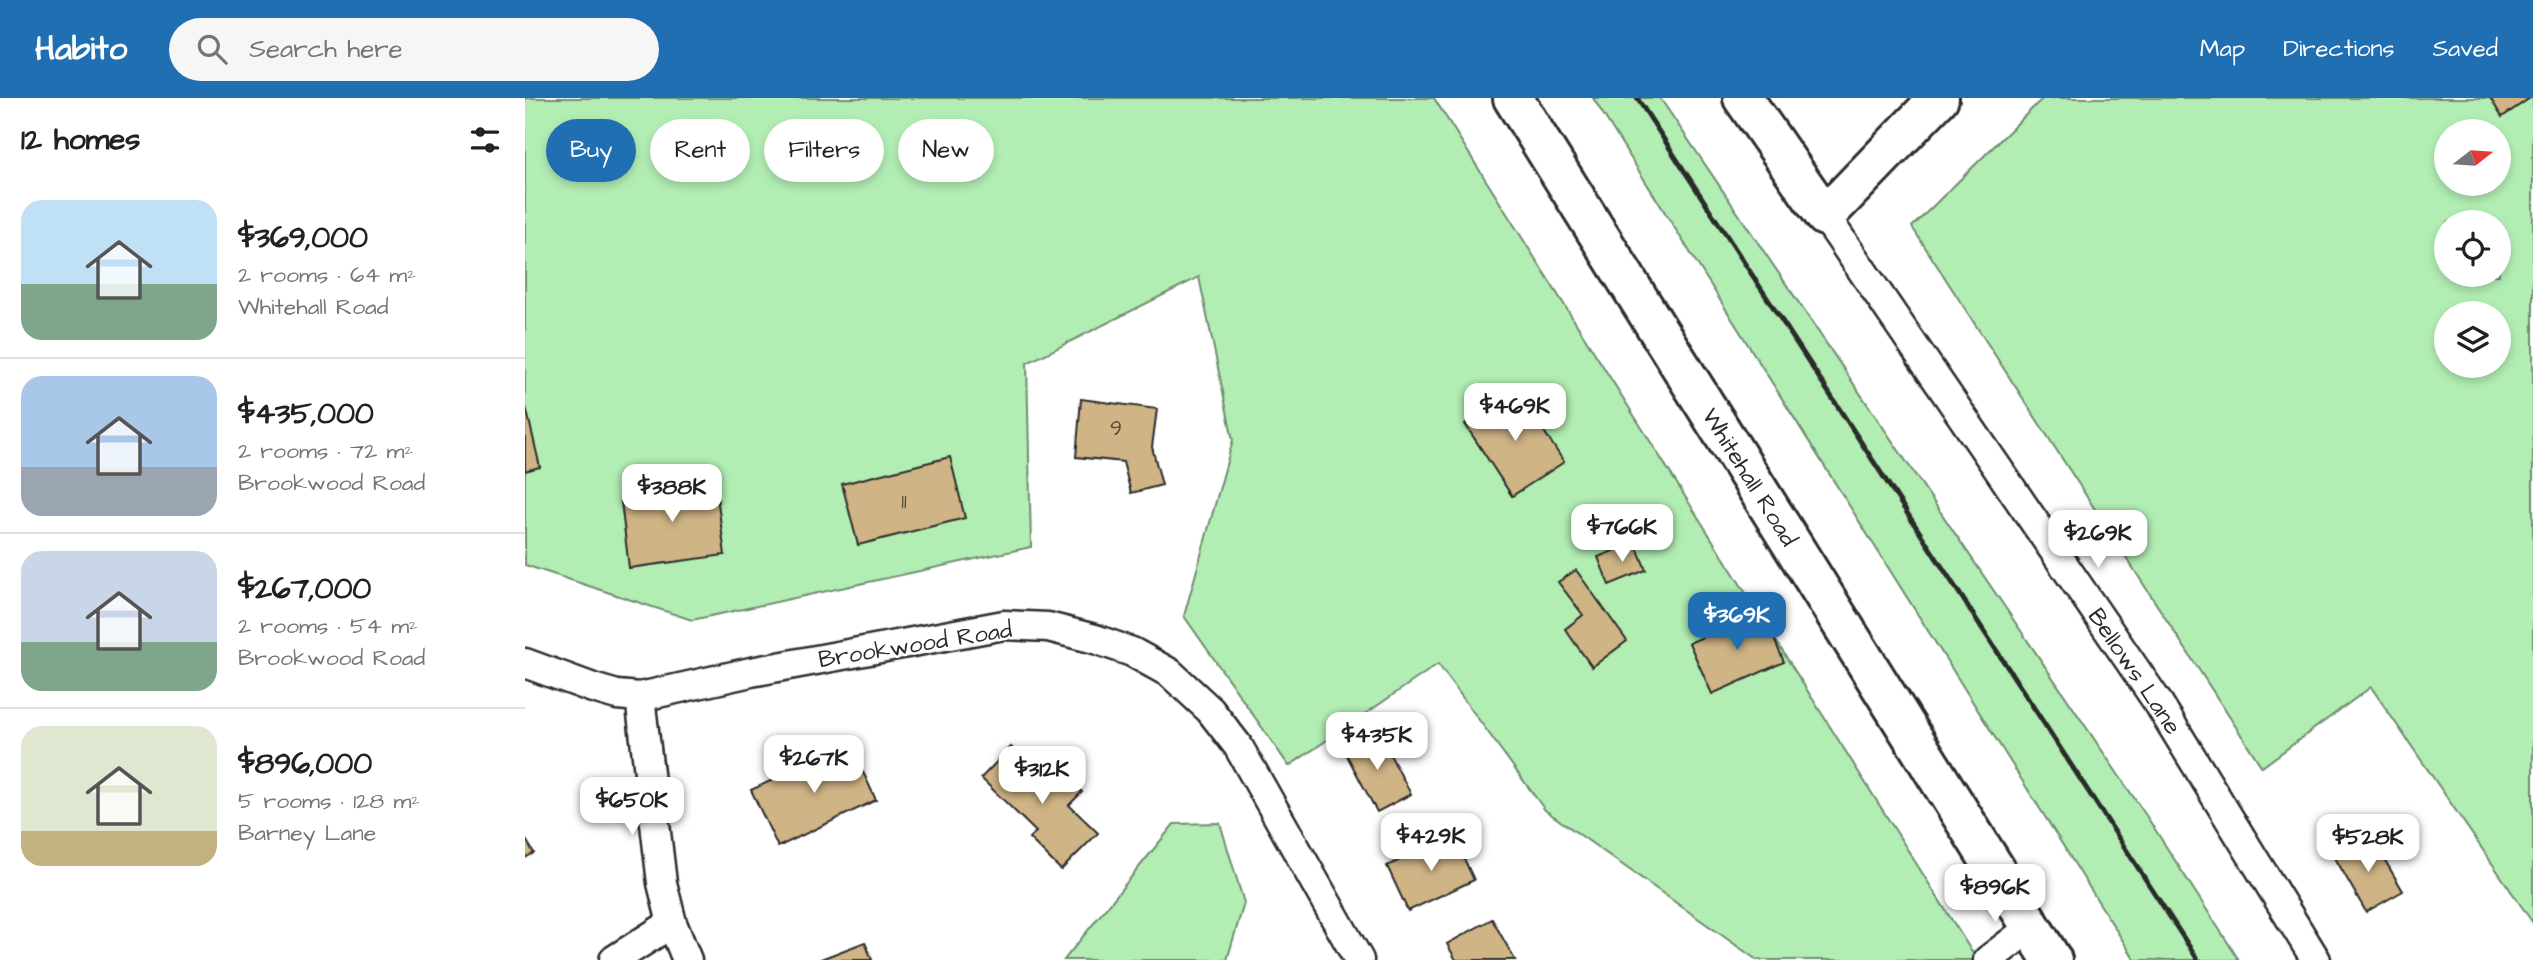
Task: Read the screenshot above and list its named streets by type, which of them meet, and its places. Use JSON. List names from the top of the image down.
{
  "streets": {
    "main road": ["Whitehall Road"],
    "street": ["Brookwood Road", "Bellows Lane"]
  },
  "house_numbers": ["9", "11"],
  "north": "right",
  "page": {
    "header": "Habito",
    "search": "Search here",
    "nav": ["Map", "Directions", "Saved"],
    "heading": "12 homes",
    "chip": [
      "Buy",
      "Rent",
      "Filters",
      "New"
    ],
    "list": [
      {
        "name": "$369,000",
        "note": "2 rooms · 64 m² · Whitehall Road"
      },
      {
        "name": "$435,000",
        "note": "2 rooms · 72 m² · Brookwood Road"
      },
      {
        "name": "$267,000",
        "note": "2 rooms · 54 m² · Brookwood Road"
      },
      {
        "name": "$896,000",
        "note": "5 rooms · 128 m² · Barney Lane"
      }
    ],
    "price": [
      "$469K",
      "$388K",
      "$766K",
      "$269K",
      "$369K",
      "$435K",
      "$267K",
      "$312K",
      "$650K",
      "$429K",
      "$528K",
      "$896K"
    ]
  }
}
